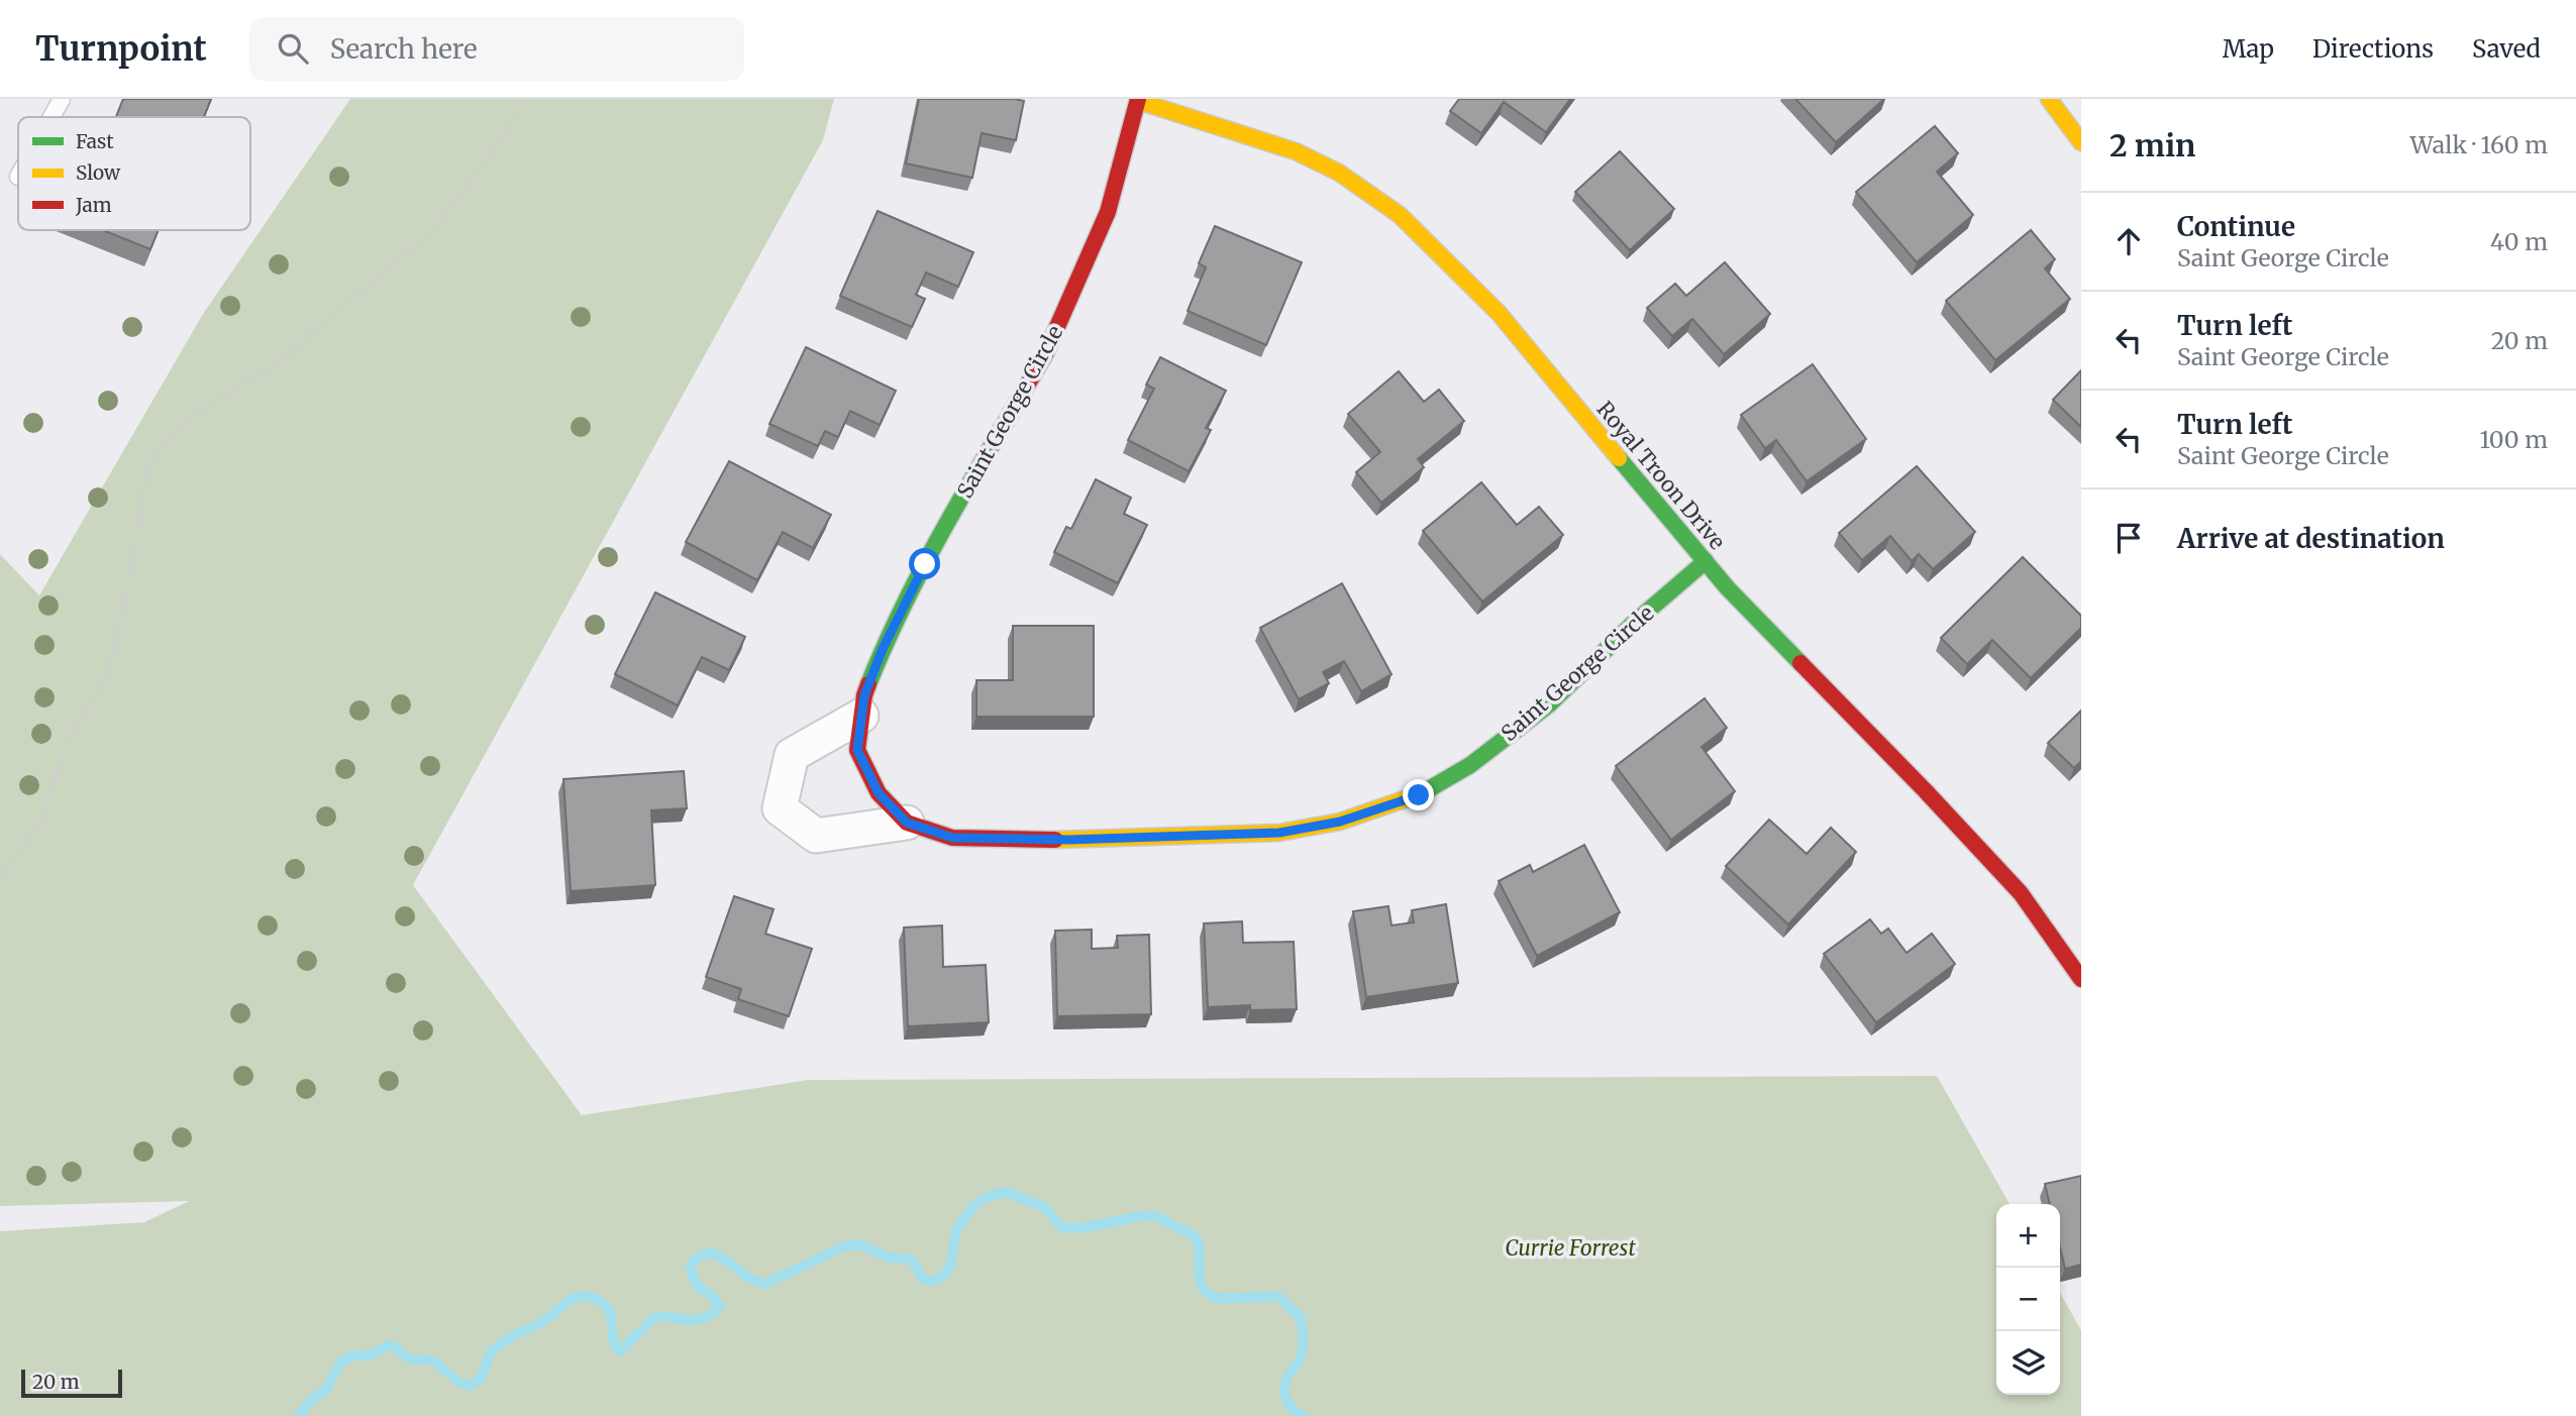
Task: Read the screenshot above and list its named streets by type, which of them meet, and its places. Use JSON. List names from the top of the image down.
{
  "streets": {
    "street": ["Saint George Circle", "Royal Troon Drive"]
  },
  "crossings": [
    ["Saint George Circle", "Royal Troon Drive"]
  ],
  "parks": ["Currie Forrest"],
  "legend": ["Fast", "Slow", "Jam"],
  "scale_bar": "20 m",
  "page": {
    "header": "Turnpoint",
    "search": "Search here",
    "nav": ["Map", "Directions", "Saved"],
    "heading": ["2 min", "Walk · 160 m"],
    "list": [
      ["Continue", "Saint George Circle", "40 m"],
      ["Turn left", "Saint George Circle", "20 m"],
      ["Turn left", "Saint George Circle", "100 m"],
      "Arrive at destination"
    ],
    "map_buttons": ["+", "−"],
    "scale": "20 m"
  }
}
